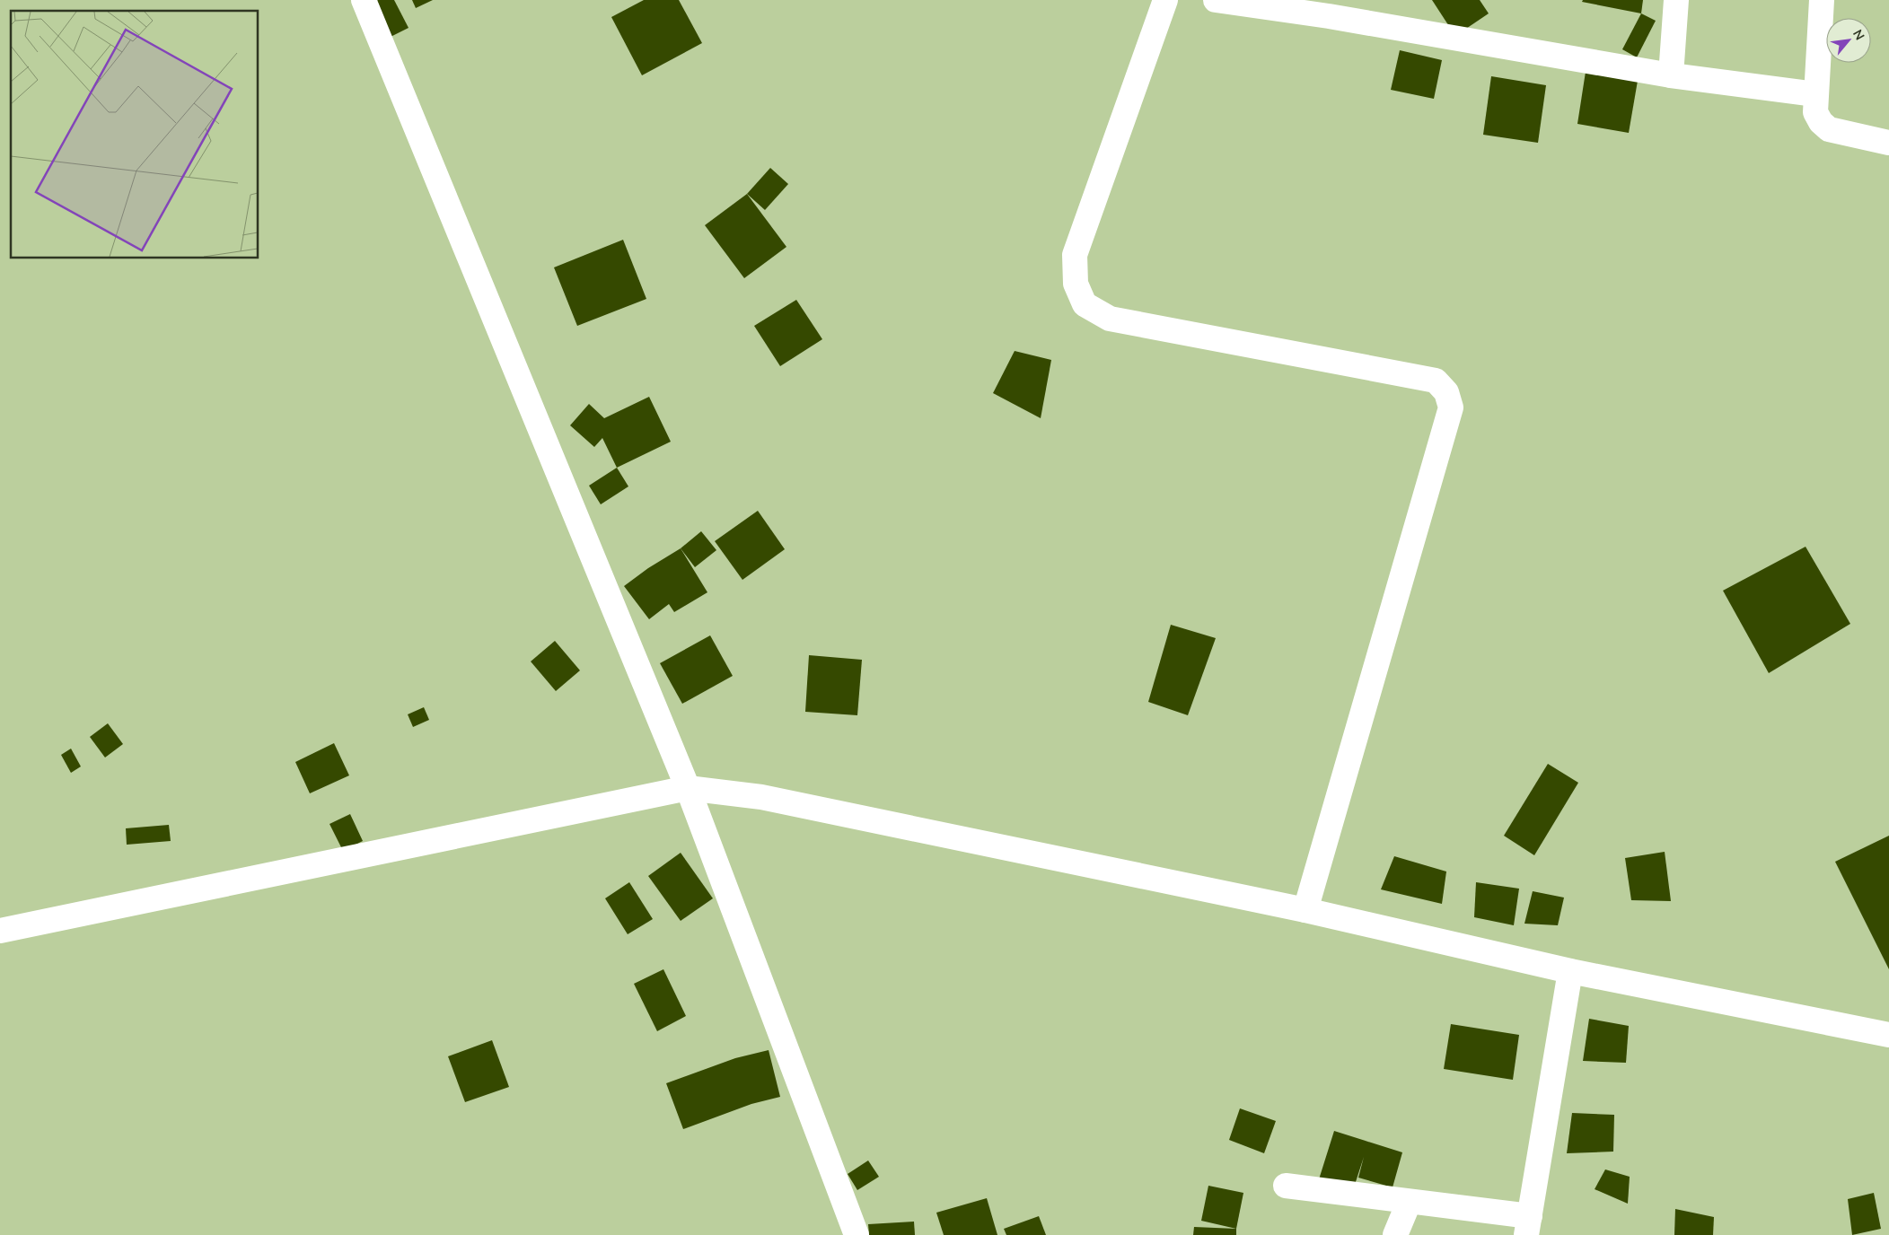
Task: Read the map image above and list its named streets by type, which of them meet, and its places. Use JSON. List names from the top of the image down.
{
  "north": "top right"
}
